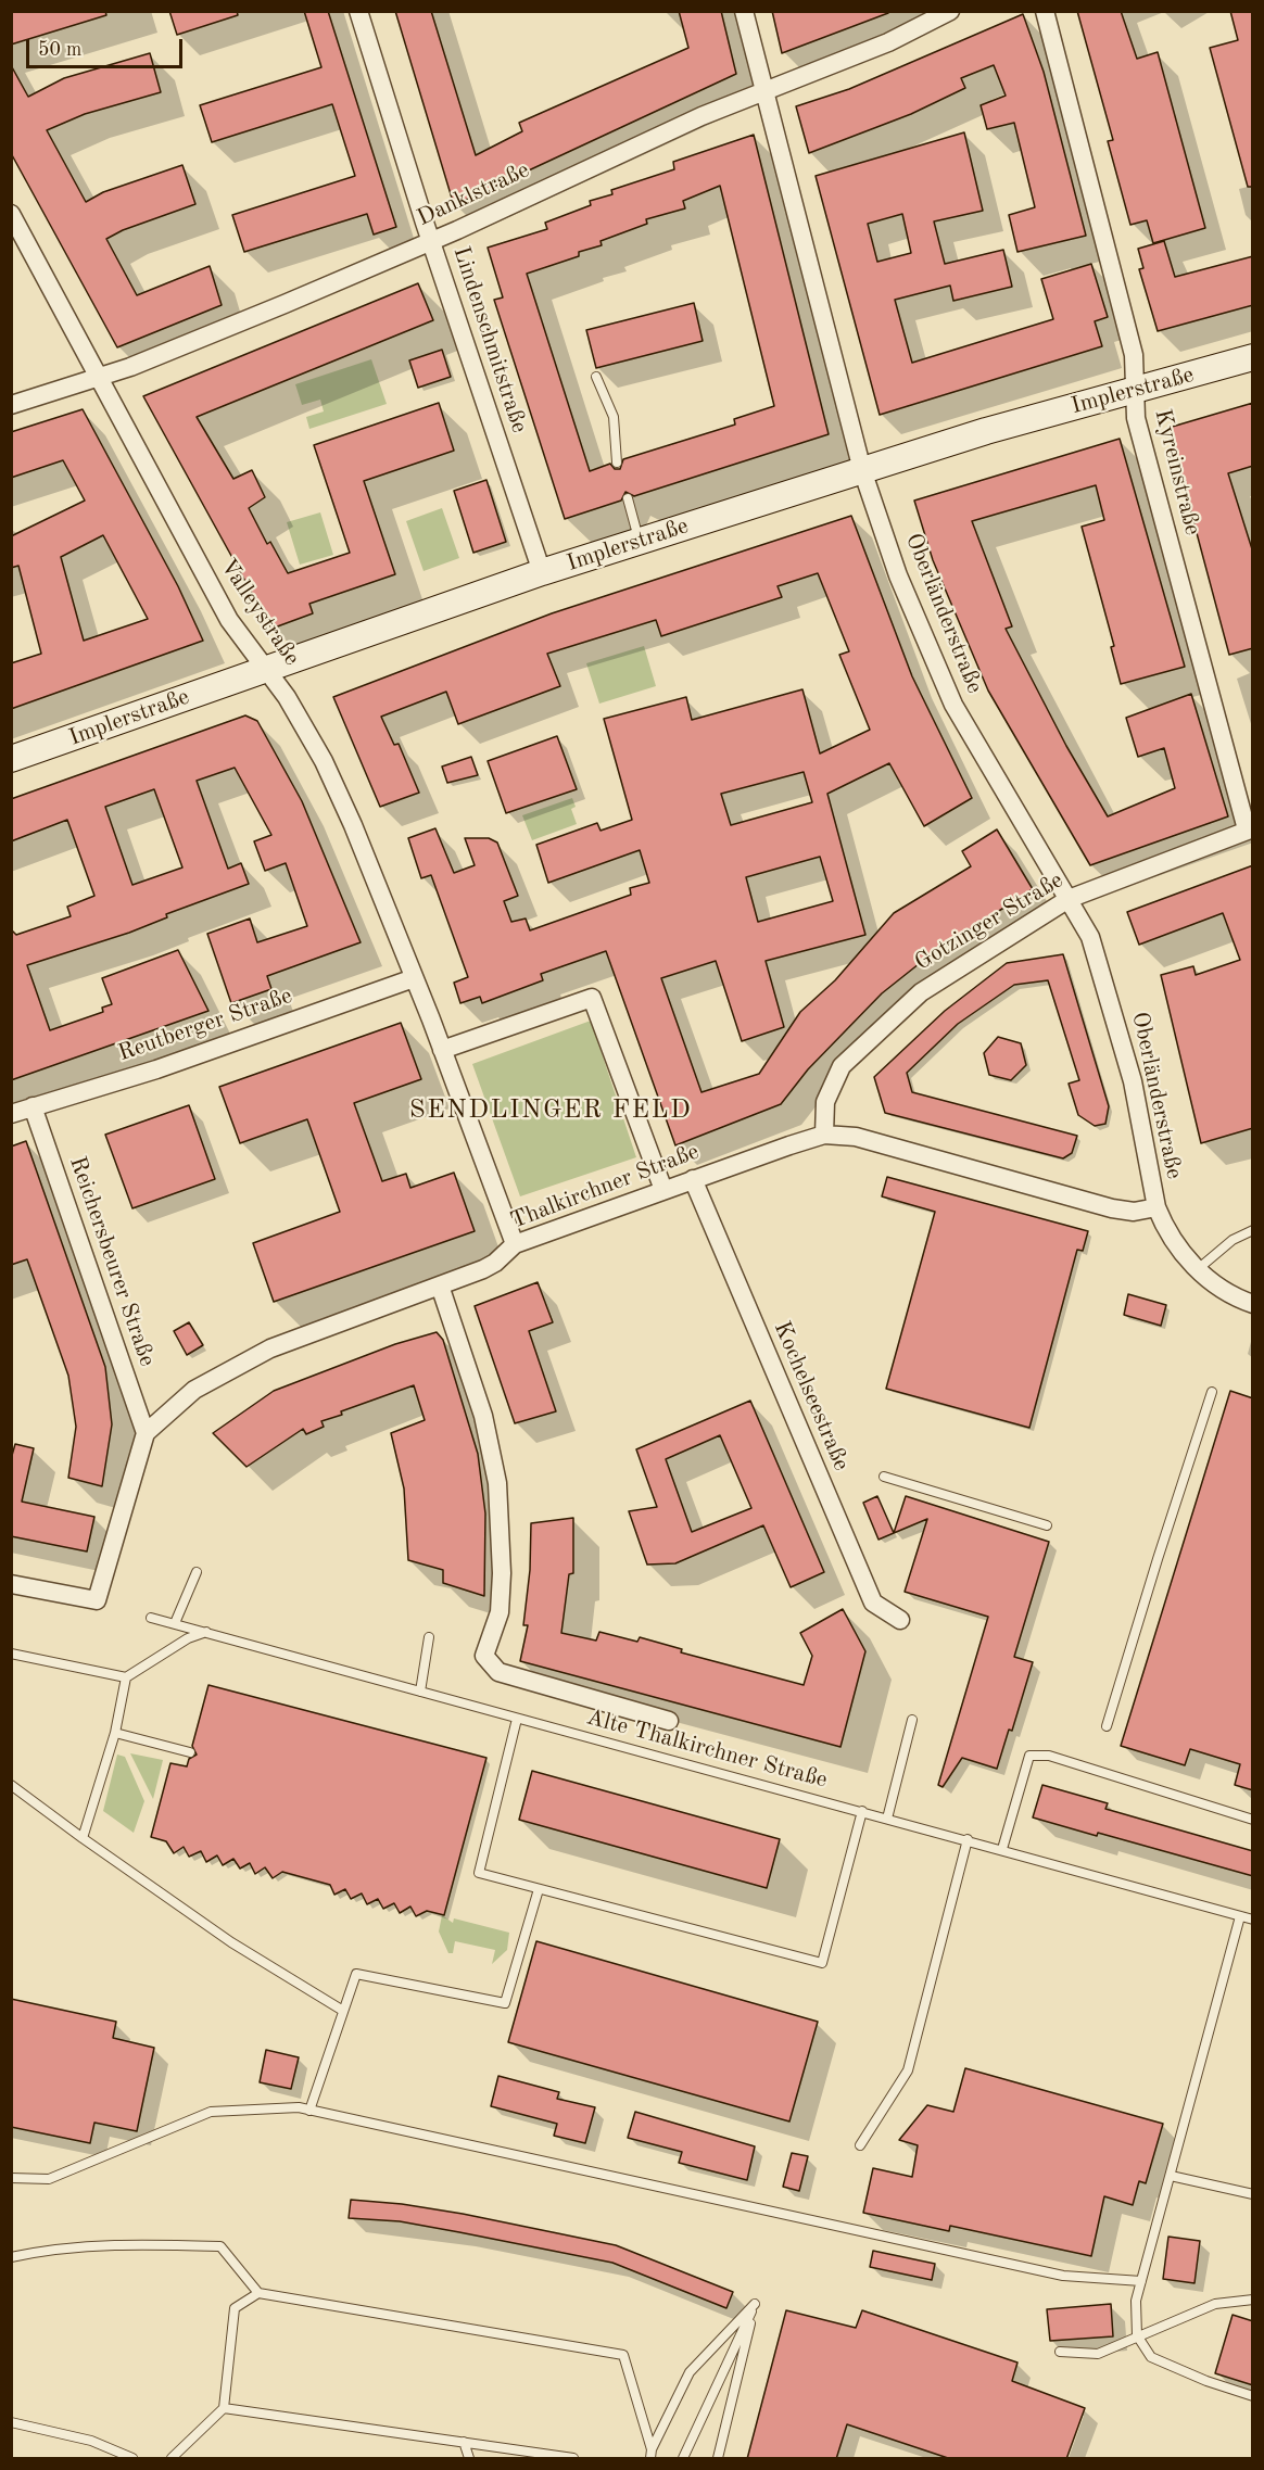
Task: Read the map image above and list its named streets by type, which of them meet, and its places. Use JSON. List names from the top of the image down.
{
  "streets": {
    "main road": ["Implerstraße"],
    "street": [
      "Danklstraße",
      "Lindenschmitstraße",
      "Kyreinstraße",
      "Valleystraße",
      "Oberländerstraße",
      "Gotzinger Straße",
      "Reutberger Straße",
      "Thalkirchner Straße",
      "Reichersbeurer Straße",
      "Kochelseestraße"
    ],
    "lane": ["Alte Thalkirchner Straße"]
  },
  "crossings": [
    ["Danklstraße", "Lindenschmitstraße"],
    ["Danklstraße", "Valleystraße"],
    ["Danklstraße", "Oberländerstraße"],
    ["Lindenschmitstraße", "Implerstraße"],
    ["Implerstraße", "Kyreinstraße"],
    ["Implerstraße", "Valleystraße"],
    ["Implerstraße", "Oberländerstraße"],
    ["Kyreinstraße", "Gotzinger Straße"],
    ["Valleystraße", "Reutberger Straße"],
    ["Valleystraße", "Thalkirchner Straße"],
    ["Oberländerstraße", "Gotzinger Straße"],
    ["Oberländerstraße", "Thalkirchner Straße"],
    ["Gotzinger Straße", "Thalkirchner Straße"],
    ["Reutberger Straße", "Reichersbeurer Straße"],
    ["Thalkirchner Straße", "Reichersbeurer Straße"],
    ["Thalkirchner Straße", "Kochelseestraße"]
  ],
  "districts": ["SENDLINGER FELD"],
  "scale_bar": "50 m"
}
